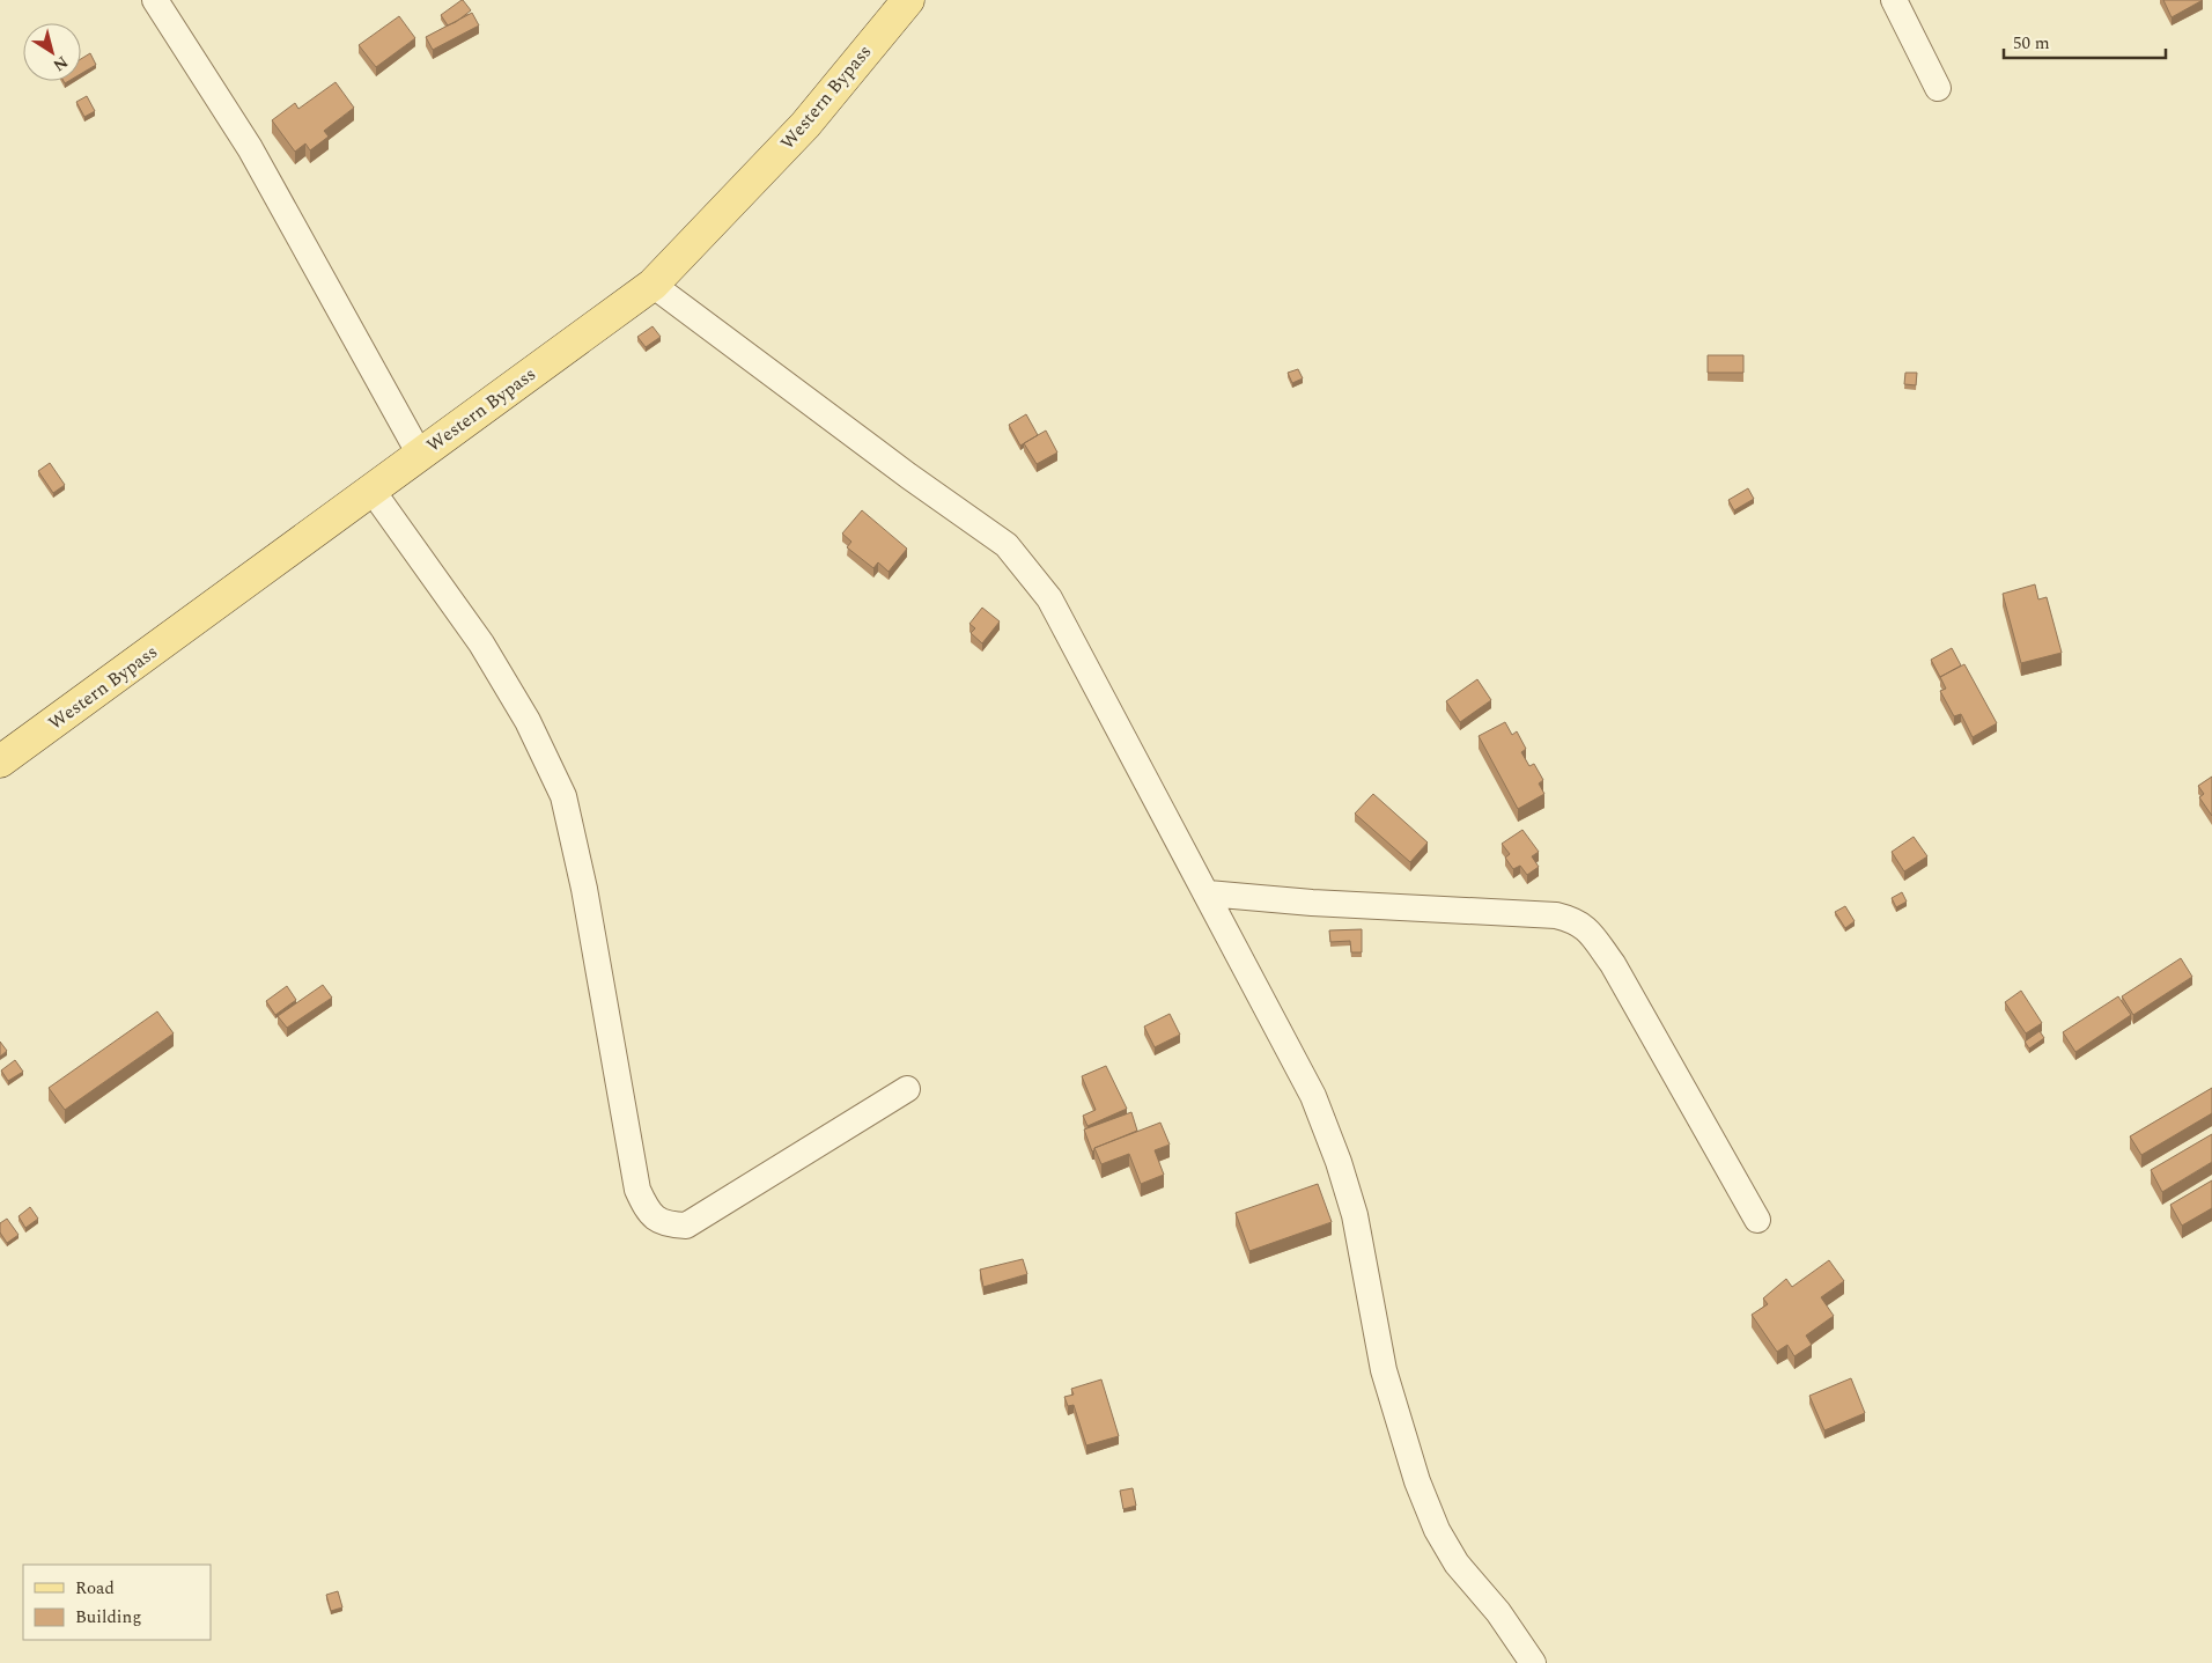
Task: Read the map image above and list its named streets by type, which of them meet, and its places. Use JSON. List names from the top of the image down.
{
  "streets": {
    "main road": ["Western Bypass"]
  },
  "legend": ["Road", "Building"],
  "scale_bar": "50 m",
  "north": "bottom right"
}
